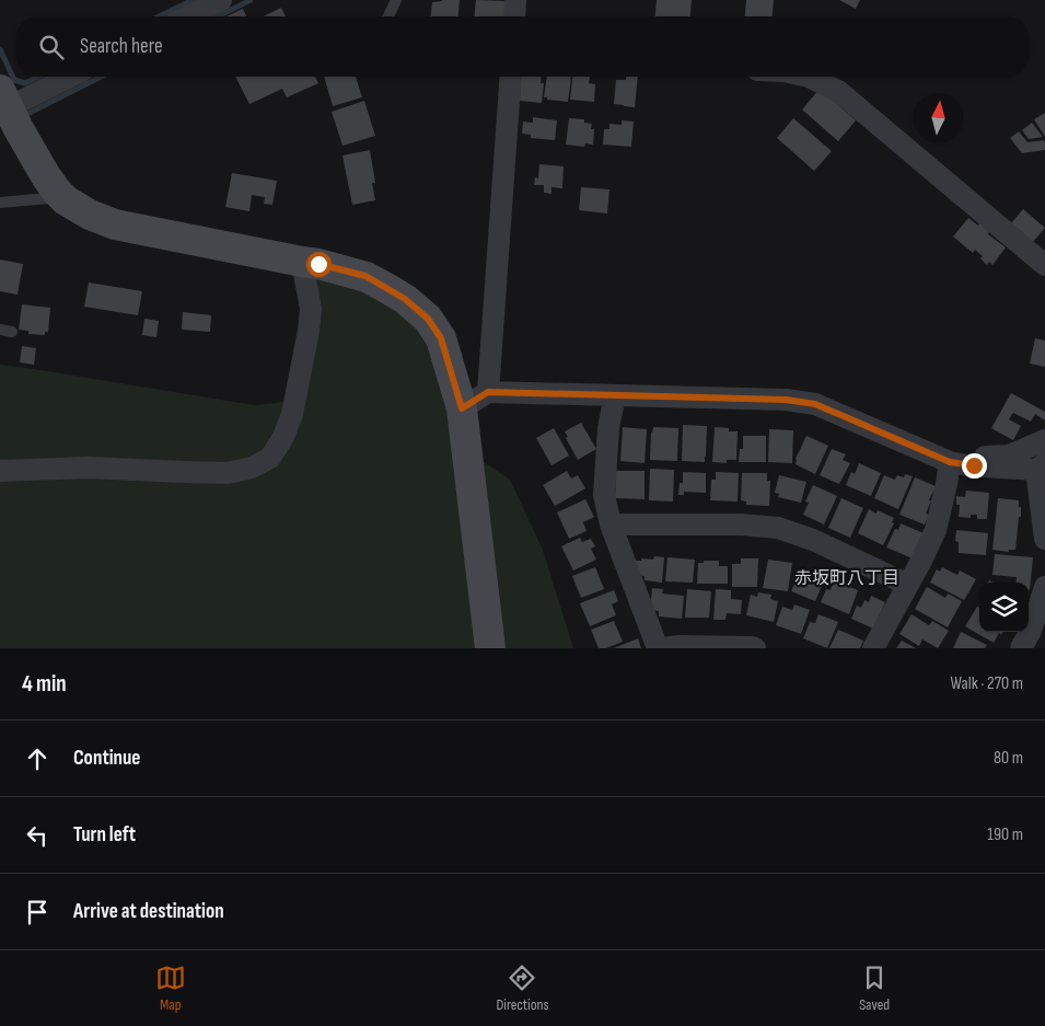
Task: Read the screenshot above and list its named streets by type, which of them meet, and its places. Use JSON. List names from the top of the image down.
{
  "districts": ["赤坂町八丁目"],
  "north": "top",
  "page": {
    "search": "Search here",
    "heading": ["4 min", "Walk · 270 m"],
    "list": [
      ["Continue", "80 m"],
      ["Turn left", "190 m"],
      "Arrive at destination"
    ],
    "nav": ["Map", "Directions", "Saved"]
  }
}
